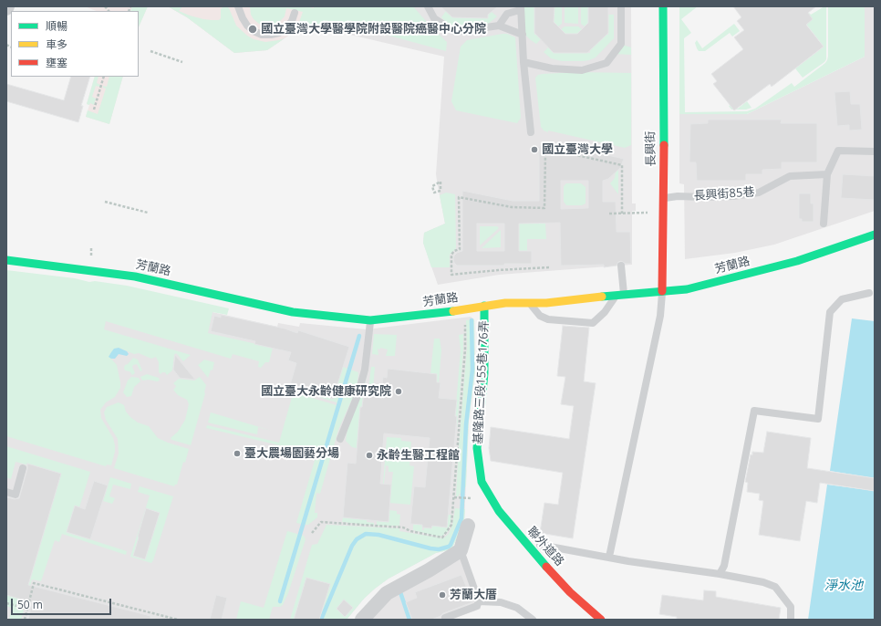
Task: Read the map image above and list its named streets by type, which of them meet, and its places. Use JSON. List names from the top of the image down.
{
  "streets": {
    "street": [
      "長興街",
      "芳蘭路",
      "基隆路三段155巷176弄",
      "聯外道路"
    ],
    "lane": ["長興街85巷"]
  },
  "crossings": [
    ["長興街", "長興街85巷"],
    ["長興街", "芳蘭路"],
    ["芳蘭路", "基隆路三段155巷176弄"],
    ["基隆路三段155巷176弄", "聯外道路"]
  ],
  "water": ["淨水池"],
  "places": [
    "國立臺灣大學醫學院附設醫院癌醫中心分院",
    "國立臺灣大學",
    "國立臺大永齡健康研究院",
    "臺大農場園藝分場",
    "永齡生醫工程館",
    "芳蘭大厝"
  ],
  "legend": ["順暢", "車多", "壅塞"],
  "scale_bar": "50 m"
}
